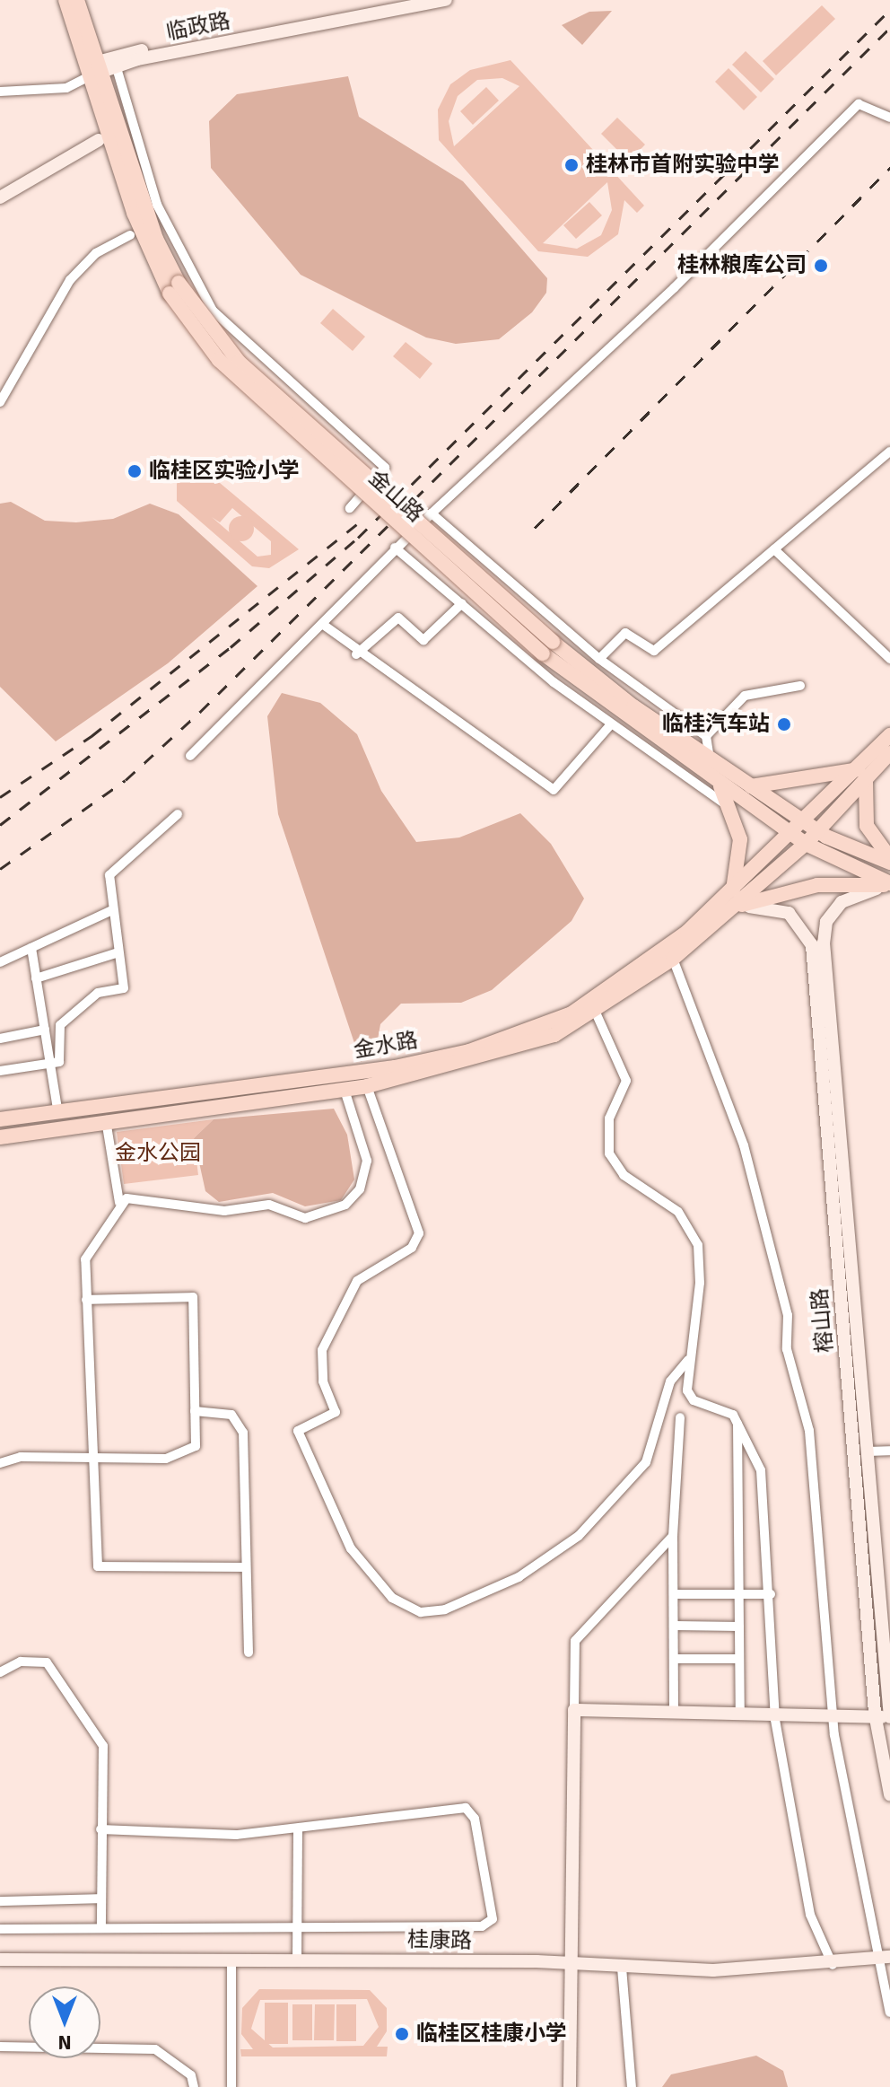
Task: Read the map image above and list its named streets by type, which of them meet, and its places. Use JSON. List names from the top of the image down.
{
  "streets": {
    "main road": [
      "临政路",
      "金山路",
      "金水路",
      "榕山路",
      "桂康路"
    ]
  },
  "crossings": [
    ["临政路", "金山路"],
    ["金山路", "金水路"],
    ["金山路", "榕山路"],
    ["金水路", "榕山路"]
  ],
  "parks": ["金水公园"],
  "places": [
    "桂林市首附实验中学",
    "桂林粮库公司",
    "临桂区实验小学",
    "临桂汽车站",
    "临桂区桂康小学"
  ],
  "north": "bottom"
}
